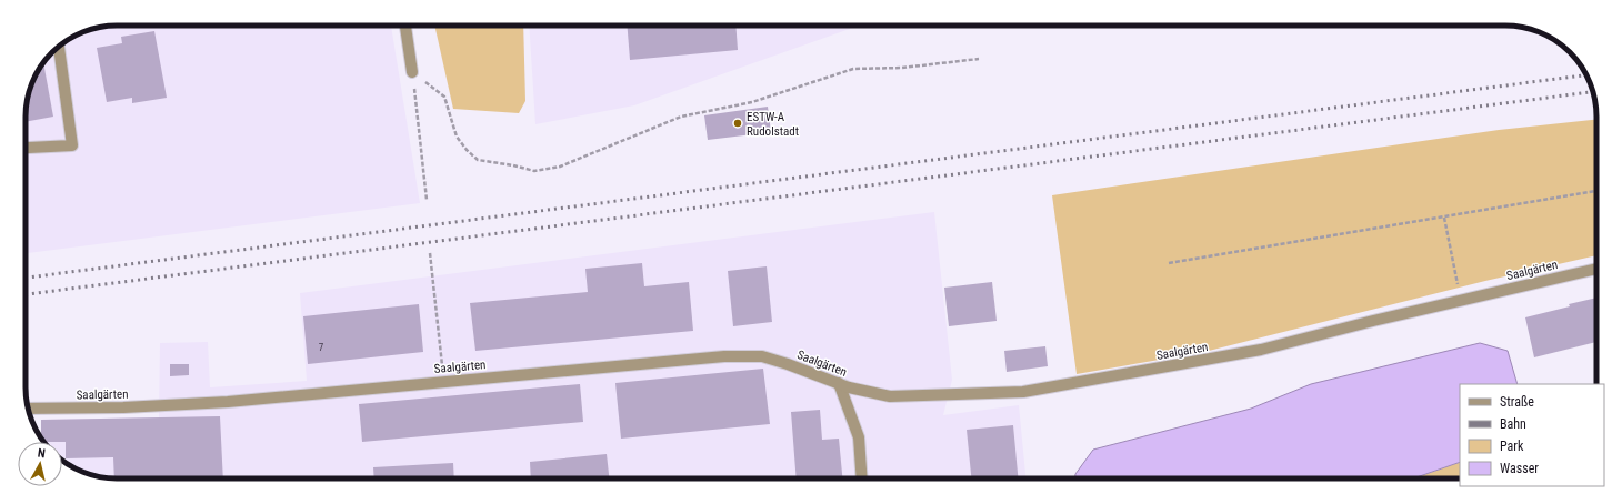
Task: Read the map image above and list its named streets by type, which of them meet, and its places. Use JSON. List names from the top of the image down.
{
  "streets": {
    "street": ["Saalgärten"]
  },
  "places": ["ESTW-A Rudolstadt"],
  "house_numbers": ["7"],
  "legend": [
    "Straße",
    "Bahn",
    "Park",
    "Wasser"
  ],
  "north": "top"
}
